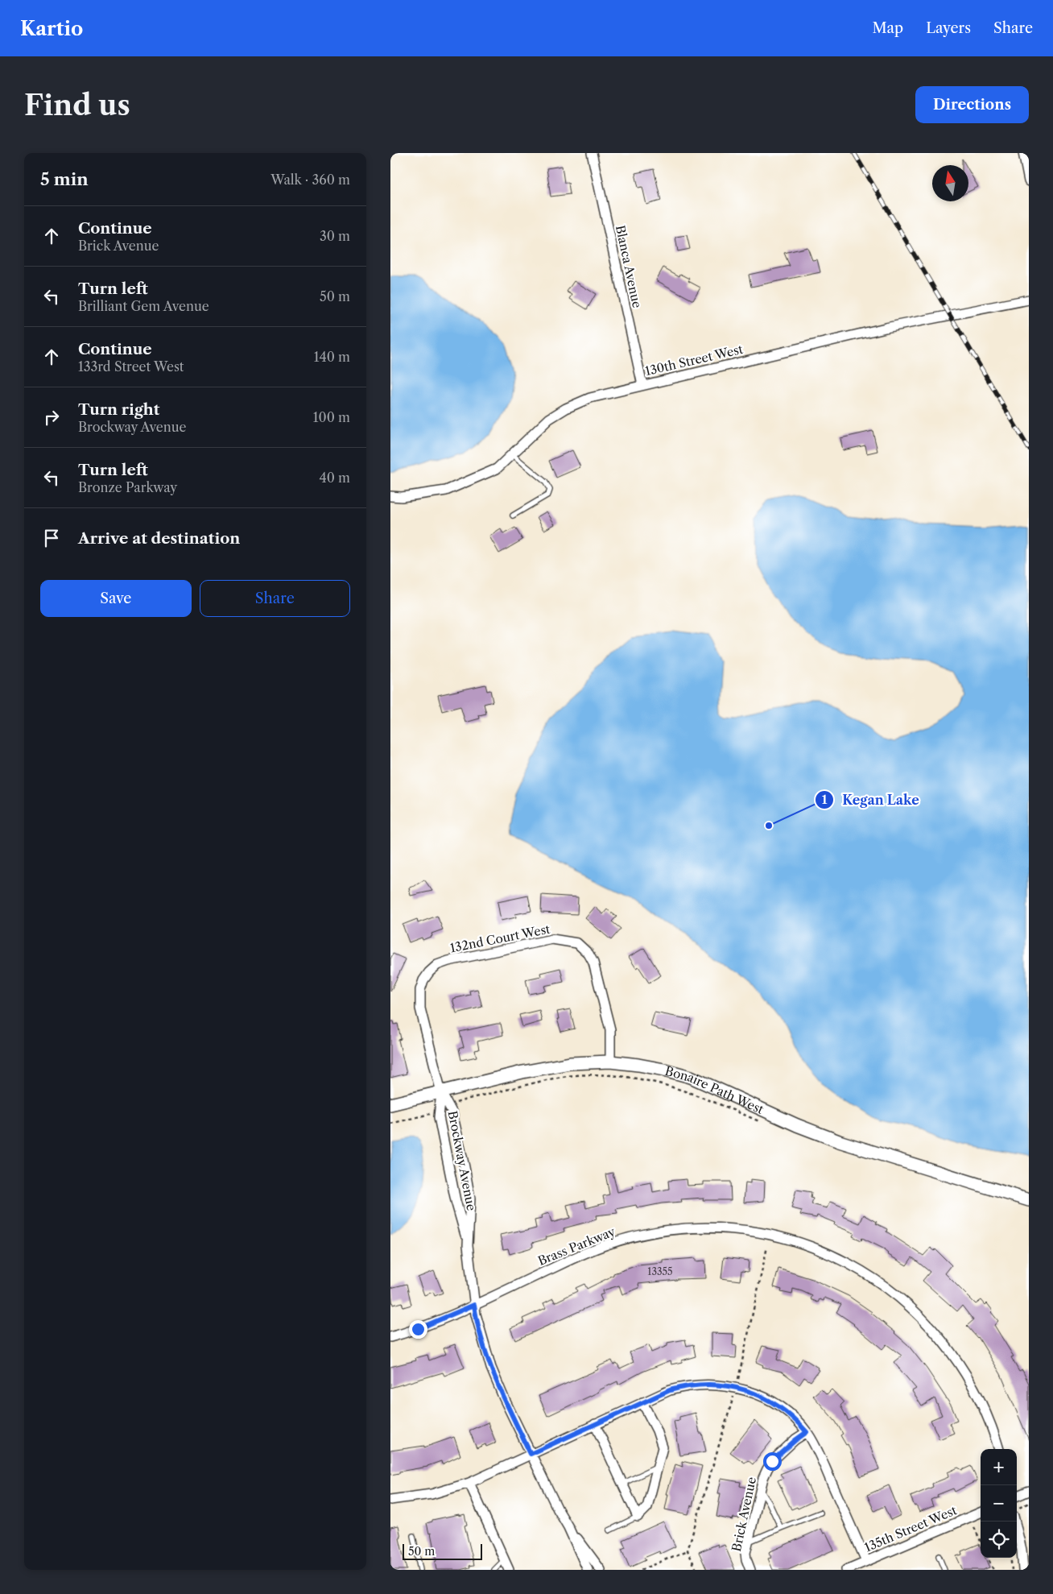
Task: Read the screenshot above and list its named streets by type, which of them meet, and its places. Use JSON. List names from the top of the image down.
{
  "streets": {
    "street": [
      "Blanca Avenue",
      "130th Street West",
      "132nd Court West",
      "Bonaire Path West",
      "Brockway Avenue",
      "Brass Parkway",
      "Brick Avenue",
      "135th Street West"
    ]
  },
  "crossings": [
    ["Blanca Avenue", "130th Street West"],
    ["132nd Court West", "Bonaire Path West"],
    ["132nd Court West", "Brockway Avenue"],
    ["Bonaire Path West", "Brockway Avenue"],
    ["Brockway Avenue", "Brass Parkway"]
  ],
  "places": ["Kegan Lake"],
  "house_numbers": ["13355"],
  "scale_bar": "50 m",
  "north": "top",
  "page": {
    "header": "Kartio",
    "nav": ["Map", "Layers", "Share"],
    "buttons": [
      "Directions",
      ["Save", "Share"]
    ],
    "title": "Find us",
    "heading": ["5 min", "Walk · 360 m"],
    "list": [
      ["Continue", "Brick Avenue", "30 m"],
      ["Turn left", "Brilliant Gem Avenue", "50 m"],
      ["Continue", "133rd Street West", "140 m"],
      ["Turn right", "Brockway Avenue", "100 m"],
      ["Turn left", "Bronze Parkway", "40 m"],
      "Arrive at destination"
    ],
    "map_buttons": ["+", "−"],
    "scale": "50 m"
  }
}
